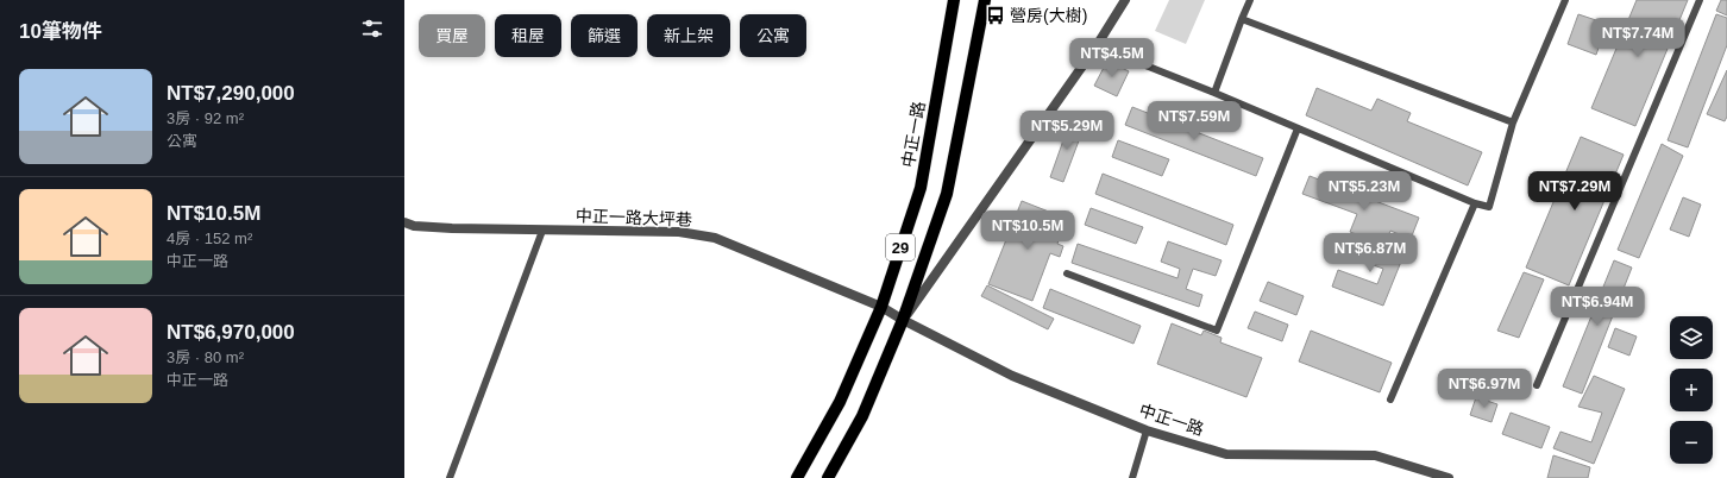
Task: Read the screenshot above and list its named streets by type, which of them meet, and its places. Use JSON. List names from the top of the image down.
{
  "streets": {
    "main road": ["中正一路", "29"],
    "street": ["中正一路大坪巷"]
  },
  "crossings": [
    ["中正一路", "中正一路大坪巷"],
    ["中正一路", "29"],
    ["中正一路大坪巷", "29"]
  ],
  "places": {
    "bus stop": ["營房(大樹)"]
  },
  "page": {
    "heading": "10筆物件",
    "chip": [
      "買屋",
      "租屋",
      "篩選",
      "新上架",
      "公寓"
    ],
    "price": [
      "NT$7.74M",
      "NT$4.5M",
      "NT$7.59M",
      "NT$5.29M",
      "NT$5.23M",
      "NT$7.29M",
      "NT$10.5M",
      "NT$6.87M",
      "NT$6.94M",
      "NT$6.97M"
    ],
    "list": [
      {
        "name": "NT$7,290,000",
        "note": "3房 · 92 m² · 公寓"
      },
      {
        "name": "NT$10.5M",
        "note": "4房 · 152 m² · 中正一路"
      },
      {
        "name": "NT$6,970,000",
        "note": "3房 · 80 m² · 中正一路"
      }
    ],
    "map_buttons": ["+", "−"]
  }
}
